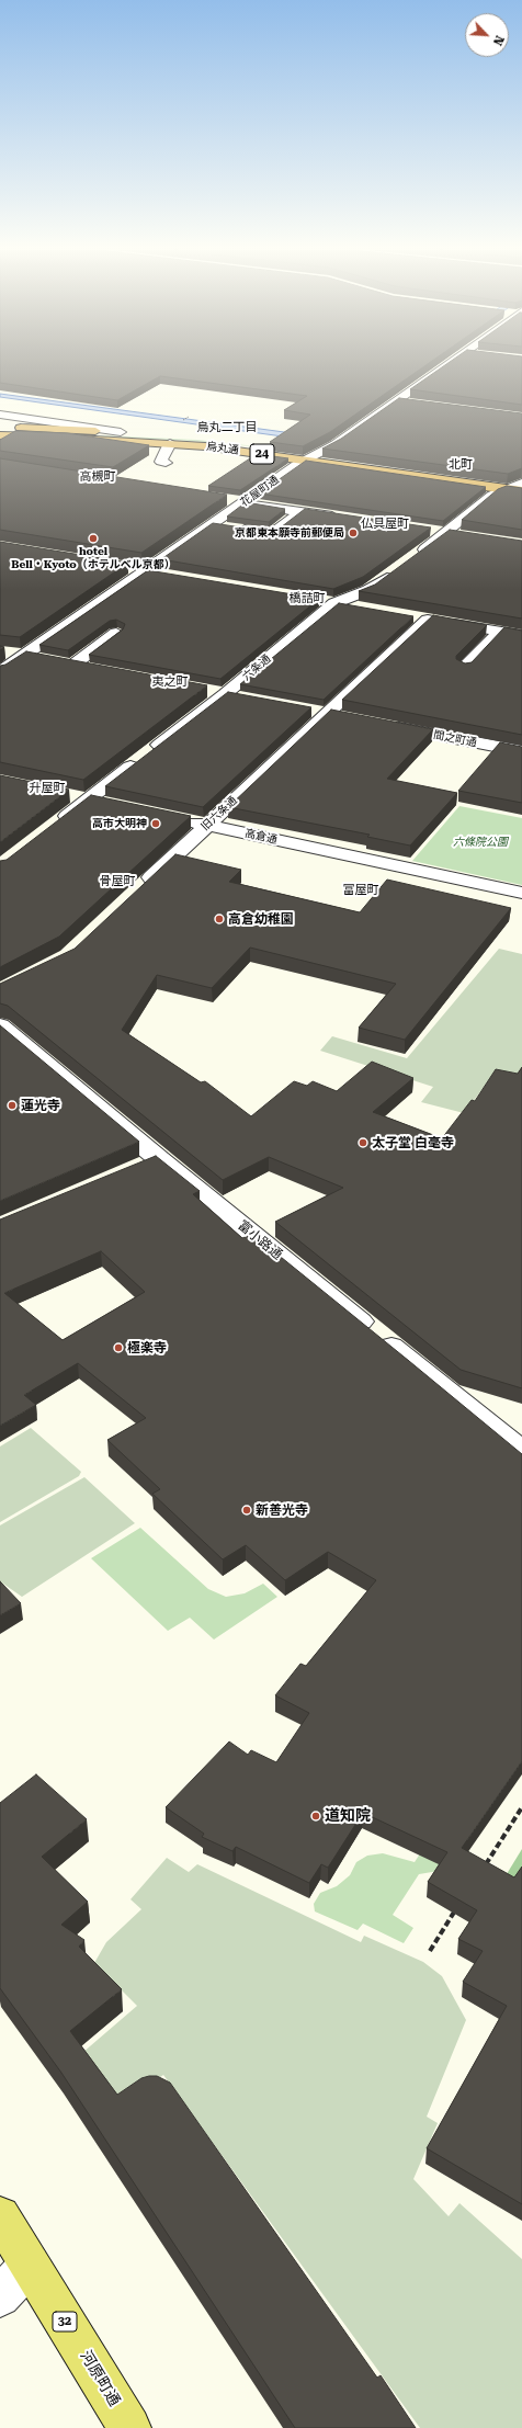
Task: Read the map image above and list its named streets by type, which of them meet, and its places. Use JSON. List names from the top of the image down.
{
  "streets": {
    "highway": ["烏丸通", "24"],
    "main road": ["32", "河原町通"],
    "street": [
      "花屋町通",
      "六条通",
      "間之町通",
      "旧六条通",
      "高倉通",
      "富小路通"
    ]
  },
  "crossings": [
    ["烏丸通", "花屋町通"],
    ["旧六条通", "高倉通"]
  ],
  "districts": [
    "烏丸二丁目",
    "北町",
    "高槻町",
    "仏具屋町",
    "橋詰町",
    "夷之町",
    "升屋町",
    "骨屋町",
    "富屋町"
  ],
  "parks": ["六條院公園"],
  "places": [
    "京都東本願寺前郵便局",
    "hotel Bell・Kyoto（ホテルベル京都）",
    "高市大明神",
    "高倉幼稚園",
    "蓮光寺",
    "太子堂 白毫寺",
    "極楽寺",
    "新善光寺",
    "道知院"
  ],
  "north": "bottom right"
}
